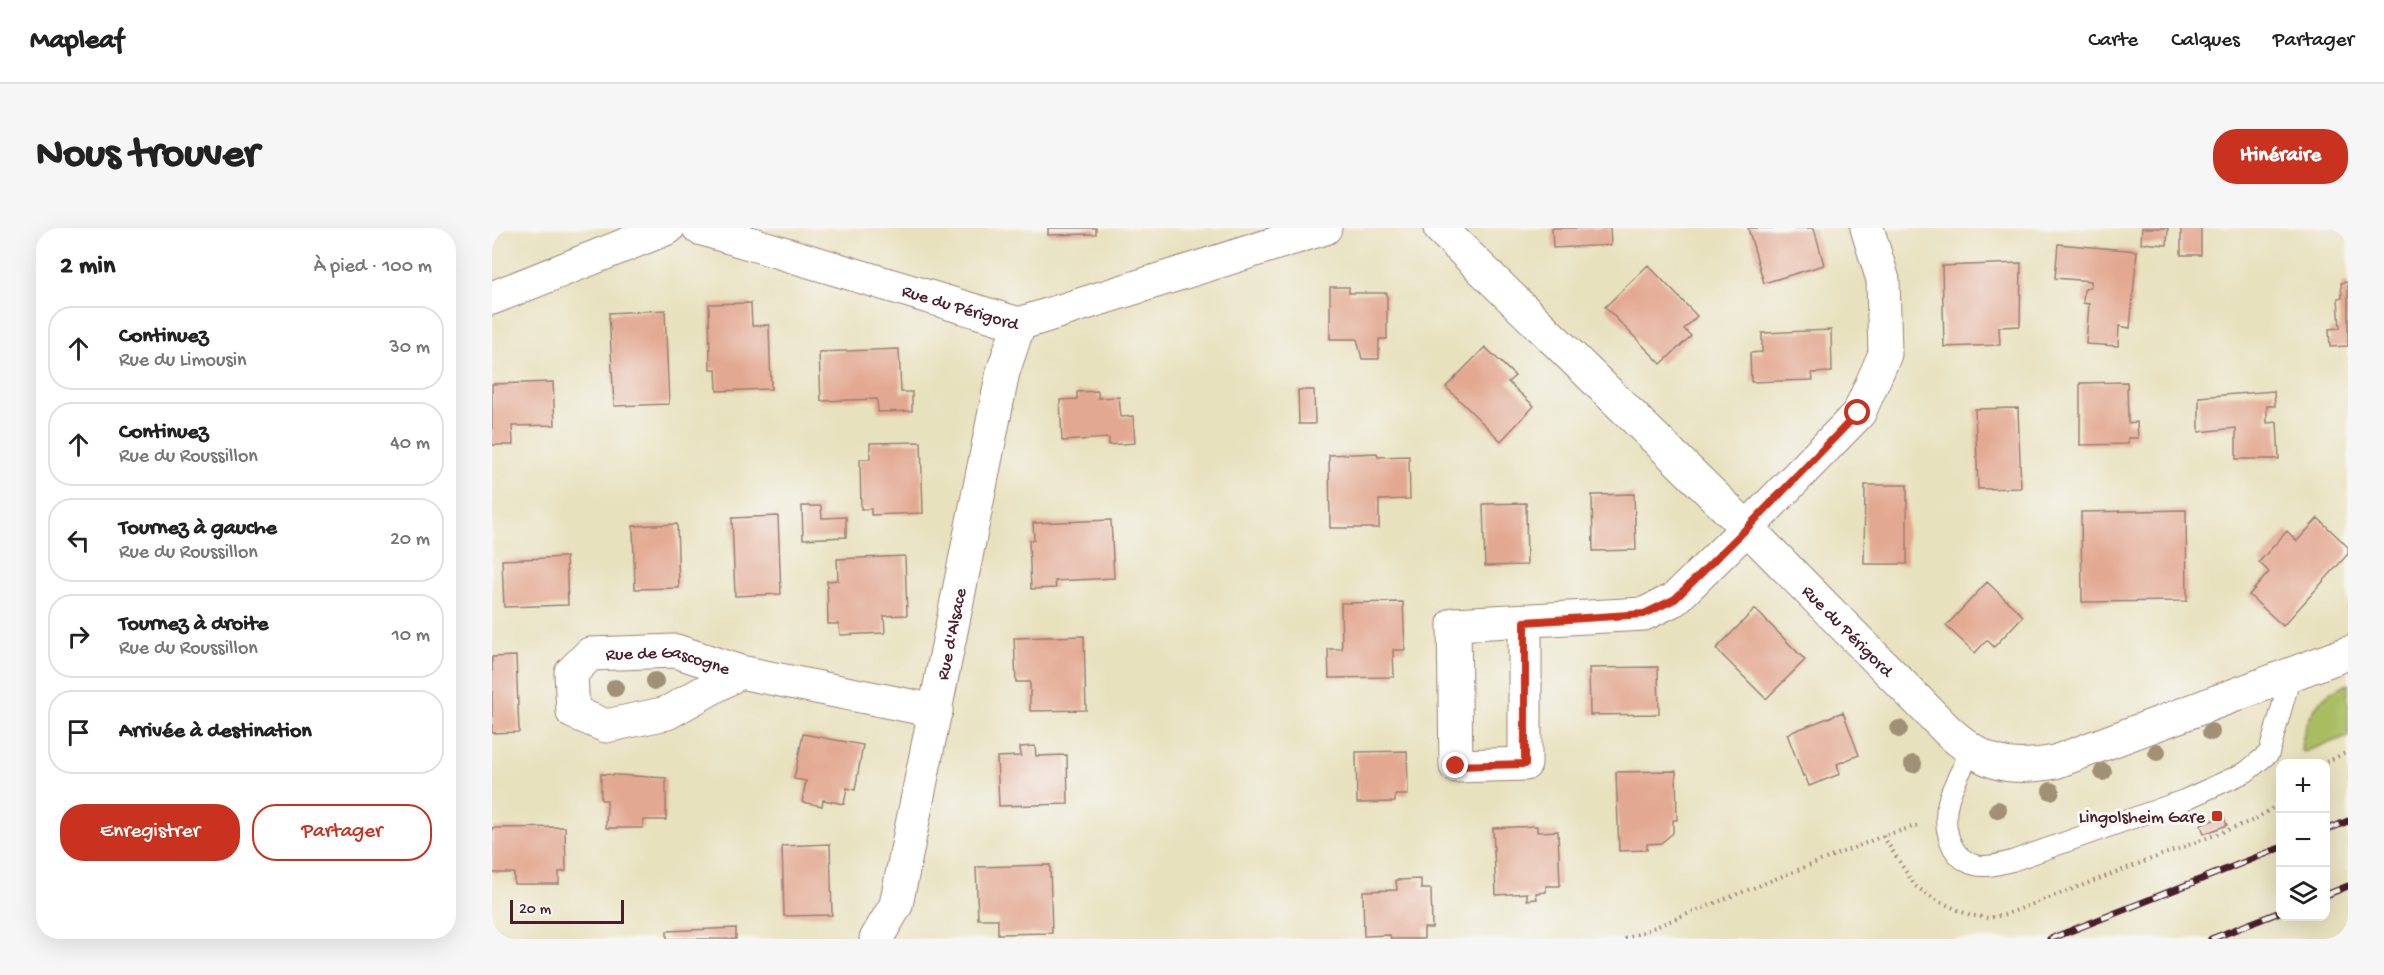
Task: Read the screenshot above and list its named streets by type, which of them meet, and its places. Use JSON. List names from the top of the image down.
{
  "streets": {
    "street": ["Rue du Périgord", "Rue d'Alsace", "Rue de Gascogne"]
  },
  "crossings": [
    ["Rue du Périgord", "Rue d'Alsace"],
    ["Rue d'Alsace", "Rue de Gascogne"]
  ],
  "places": {
    "transit": ["Lingolsheim Gare"]
  },
  "scale_bar": "20 m",
  "page": {
    "header": "Mapleaf",
    "nav": ["Carte", "Calques", "Partager"],
    "buttons": [
      "Itinéraire",
      ["Enregistrer", "Partager"]
    ],
    "title": "Nous trouver",
    "heading": ["2 min", "À pied · 100 m"],
    "list": [
      ["Continuez", "Rue du Limousin", "30 m"],
      ["Continuez", "Rue du Roussillon", "40 m"],
      ["Tournez à gauche", "Rue du Roussillon", "20 m"],
      ["Tournez à droite", "Rue du Roussillon", "10 m"],
      "Arrivée à destination"
    ],
    "map_buttons": ["+", "−"],
    "scale": "20 m"
  }
}
